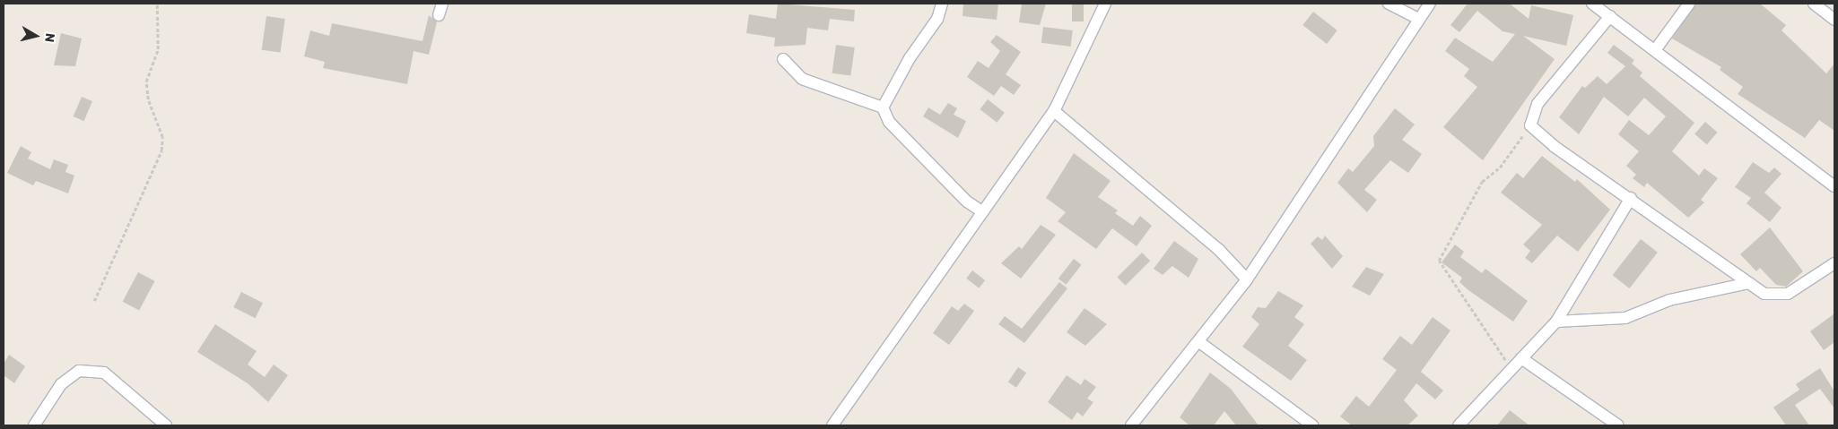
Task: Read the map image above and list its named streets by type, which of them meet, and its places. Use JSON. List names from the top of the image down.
{
  "north": "right"
}
